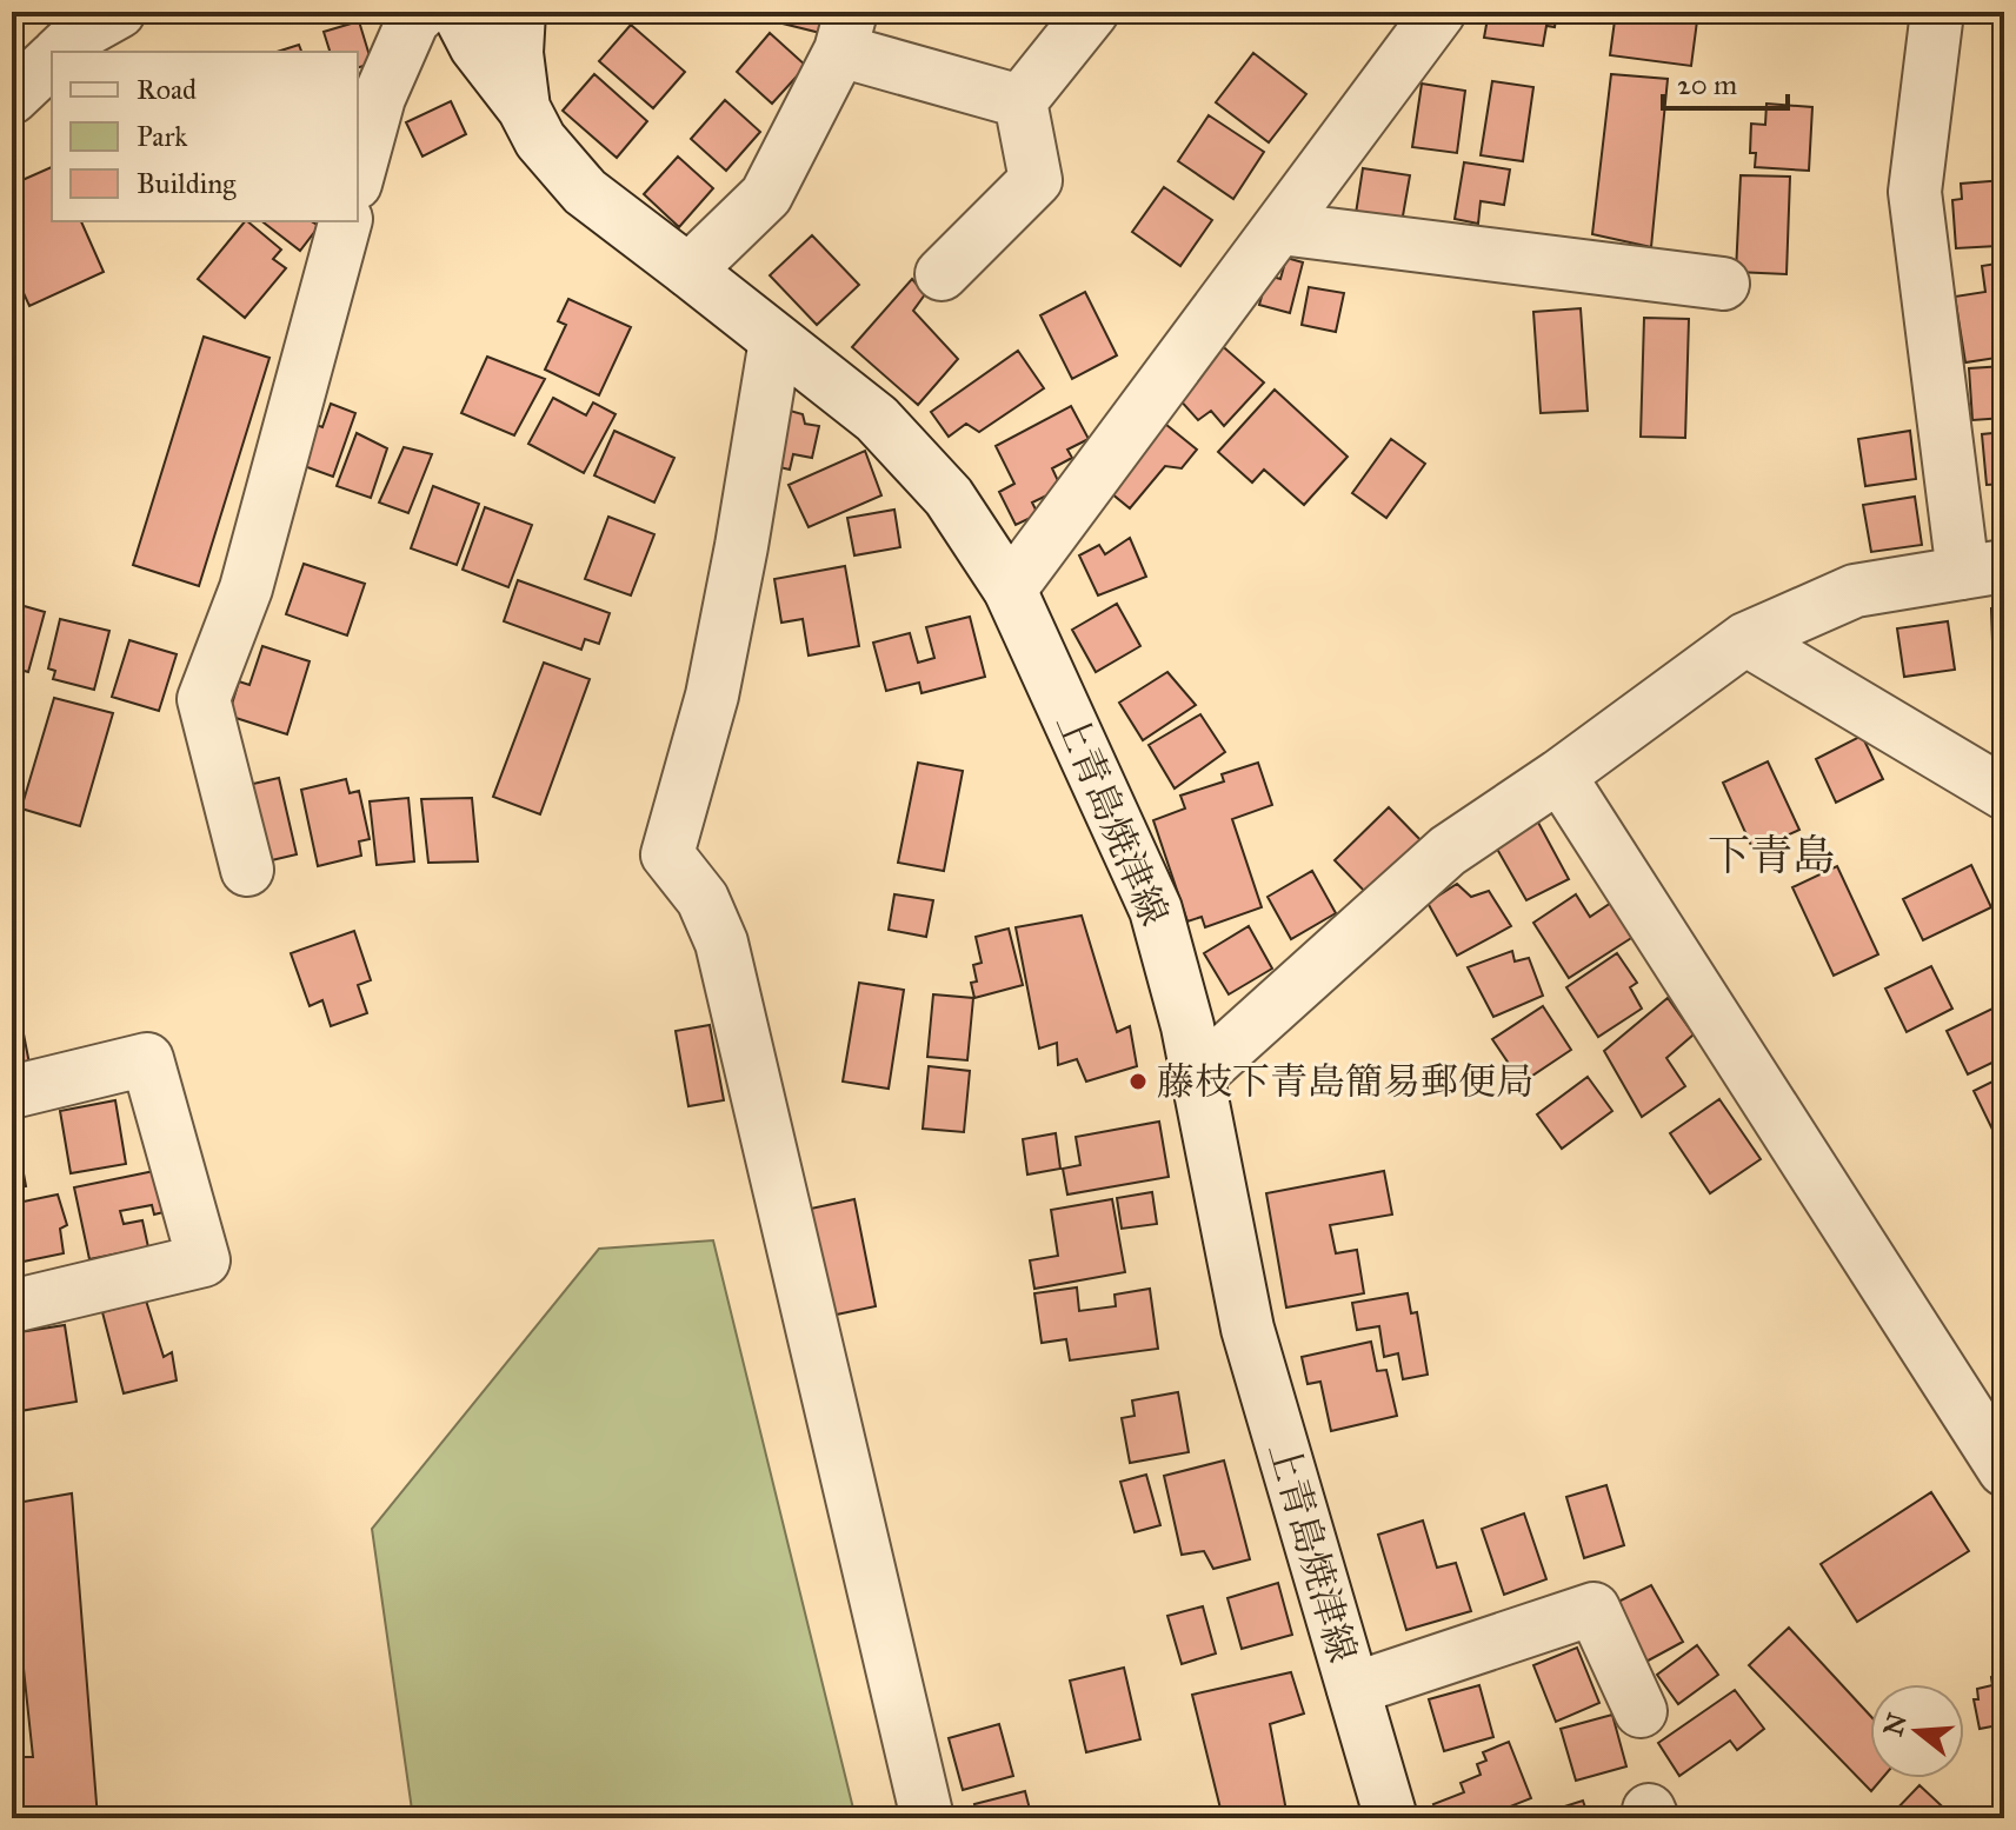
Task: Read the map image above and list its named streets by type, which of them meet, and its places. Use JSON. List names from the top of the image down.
{
  "streets": {
    "street": ["上青島焼津線"]
  },
  "districts": ["下青島"],
  "places": ["藤枝下青島簡易郵便局"],
  "legend": ["Road", "Park", "Building"],
  "scale_bar": "20 m",
  "north": "left"
}
